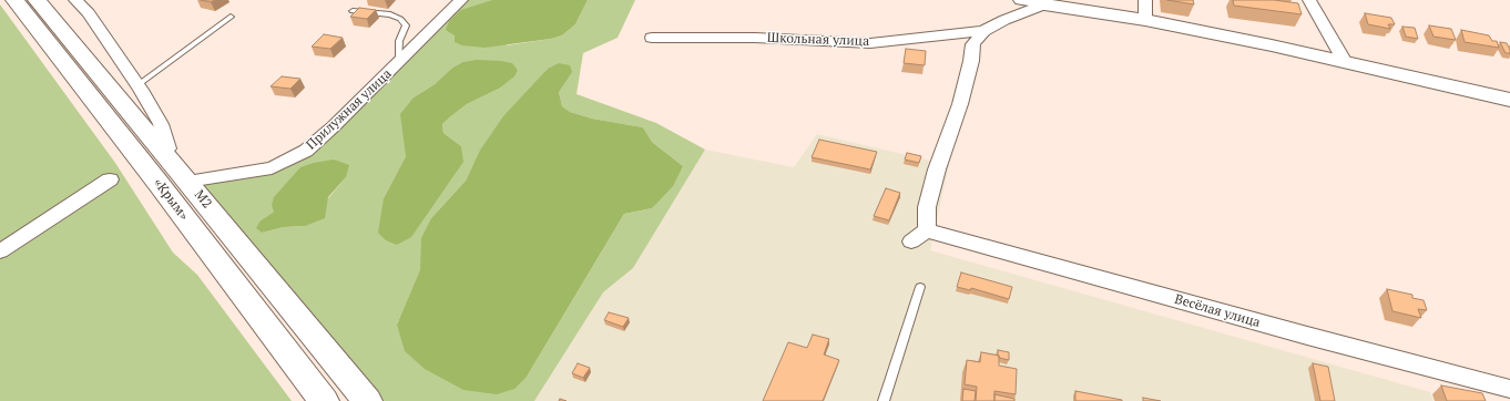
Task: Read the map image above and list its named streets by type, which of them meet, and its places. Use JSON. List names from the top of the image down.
{
  "streets": {
    "main road": ["«Крым»", "М2"],
    "street": ["Школьная улица", "Прилужная улица", "Весёлая улица"]
  },
  "crossings": [
    ["Школьная улица", "Весёлая улица"],
    ["Прилужная улица", "М2"]
  ]
}
